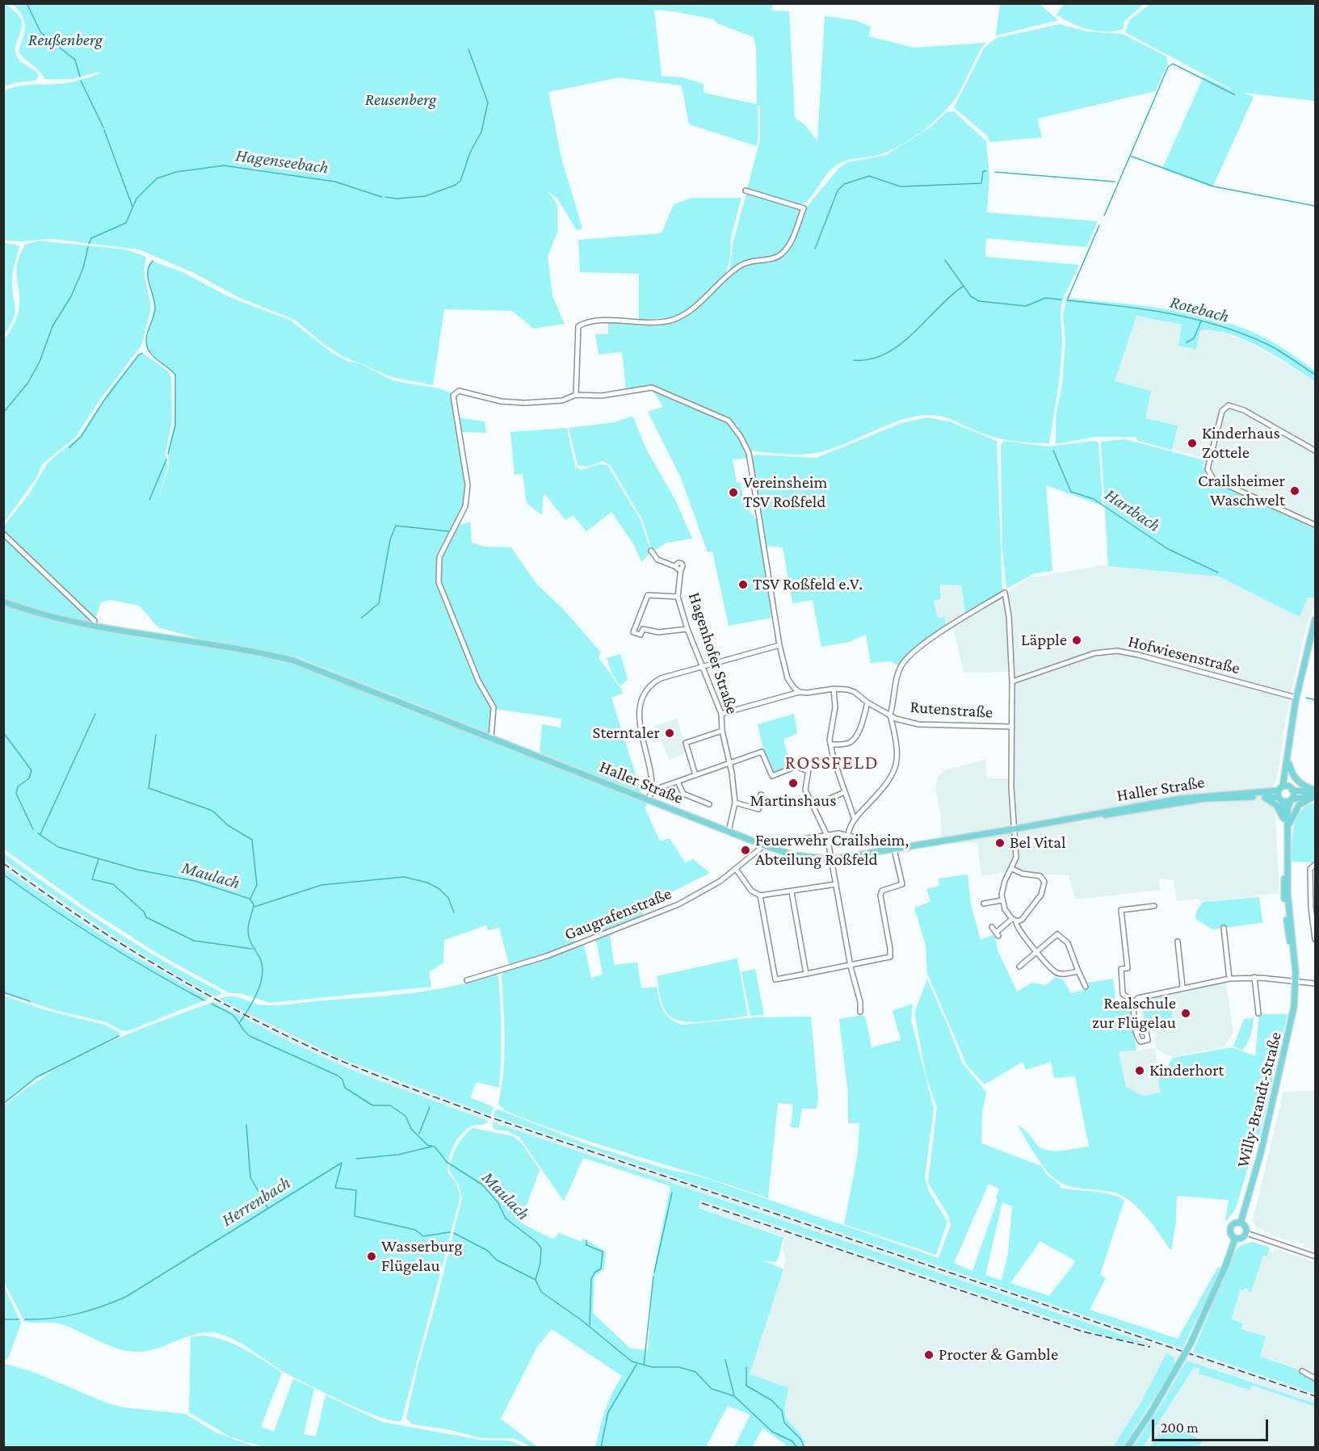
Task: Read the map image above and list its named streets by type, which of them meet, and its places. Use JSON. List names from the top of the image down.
{
  "streets": {
    "main road": ["Haller Straße", "Willy-Brandt-Straße"],
    "street": [
      "Hagenhofer Straße",
      "Hofwiesenstraße",
      "Rutenstraße",
      "Gaugrafenstraße"
    ]
  },
  "crossings": [
    ["Hagenhofer Straße", "Rutenstraße"],
    ["Hagenhofer Straße", "Haller Straße"],
    ["Haller Straße", "Gaugrafenstraße"],
    ["Haller Straße", "Willy-Brandt-Straße"]
  ],
  "districts": ["ROSSFELD"],
  "water": [
    "Hagenseebach",
    "Rotebach",
    "Hartbach",
    "Maulach",
    "Herrenbach"
  ],
  "parks": ["Reußenberg", "Reusenberg"],
  "places": [
    "Kinderhaus Zottele",
    "Crailsheimer Waschwelt",
    "Vereinsheim TSV Roßfeld",
    "TSV Roßfeld e.V.",
    "Läpple",
    "Sterntaler",
    "Martinshaus",
    "Bel Vital",
    "Feuerwehr Crailsheim, Abteilung Roßfeld",
    "Realschule zur Flügelau",
    "Kinderhort",
    "Wasserburg Flügelau",
    "Procter & Gamble"
  ],
  "scale_bar": "200 m"
}
